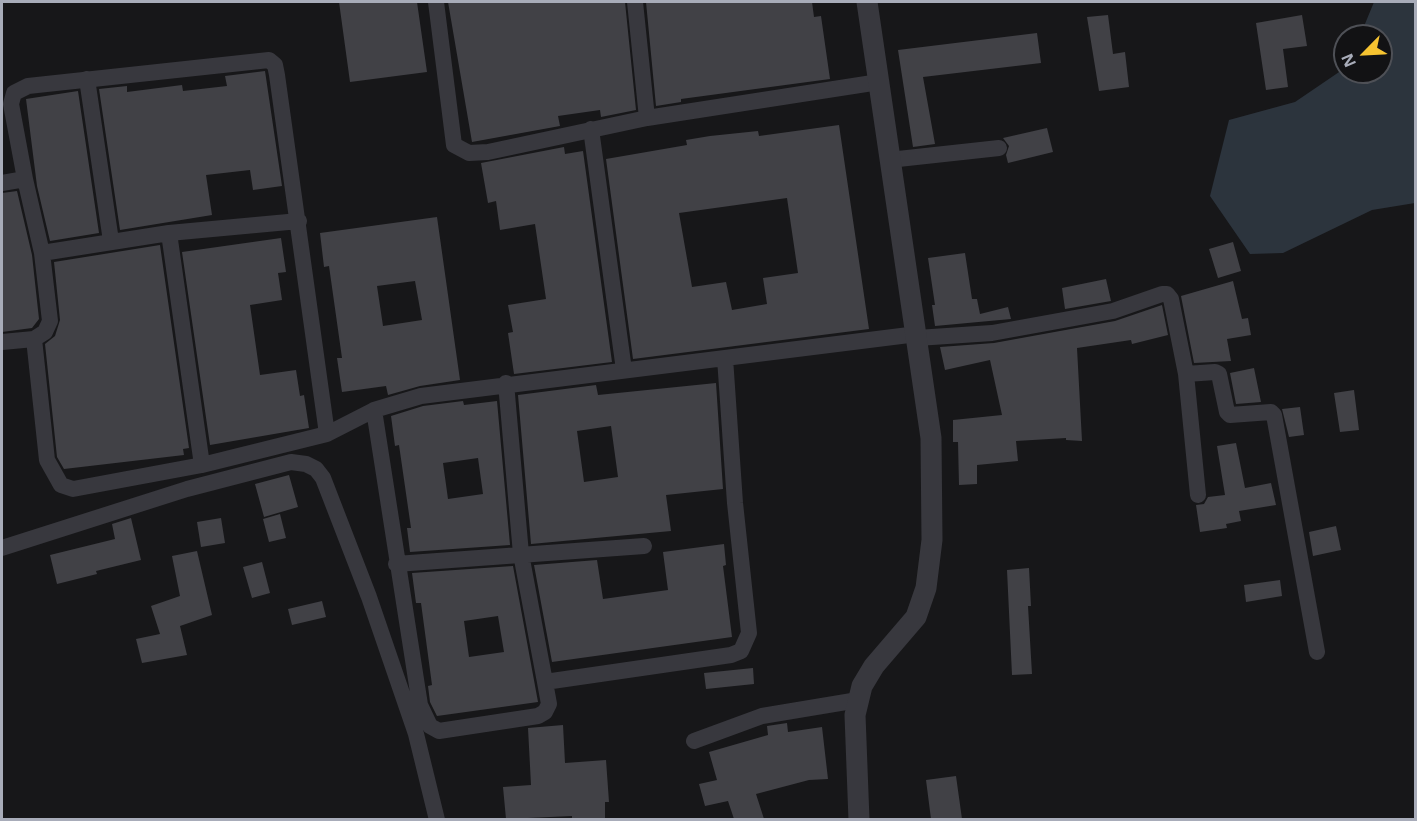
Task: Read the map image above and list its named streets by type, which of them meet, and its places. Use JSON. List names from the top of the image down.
{
  "north": "bottom left"
}
